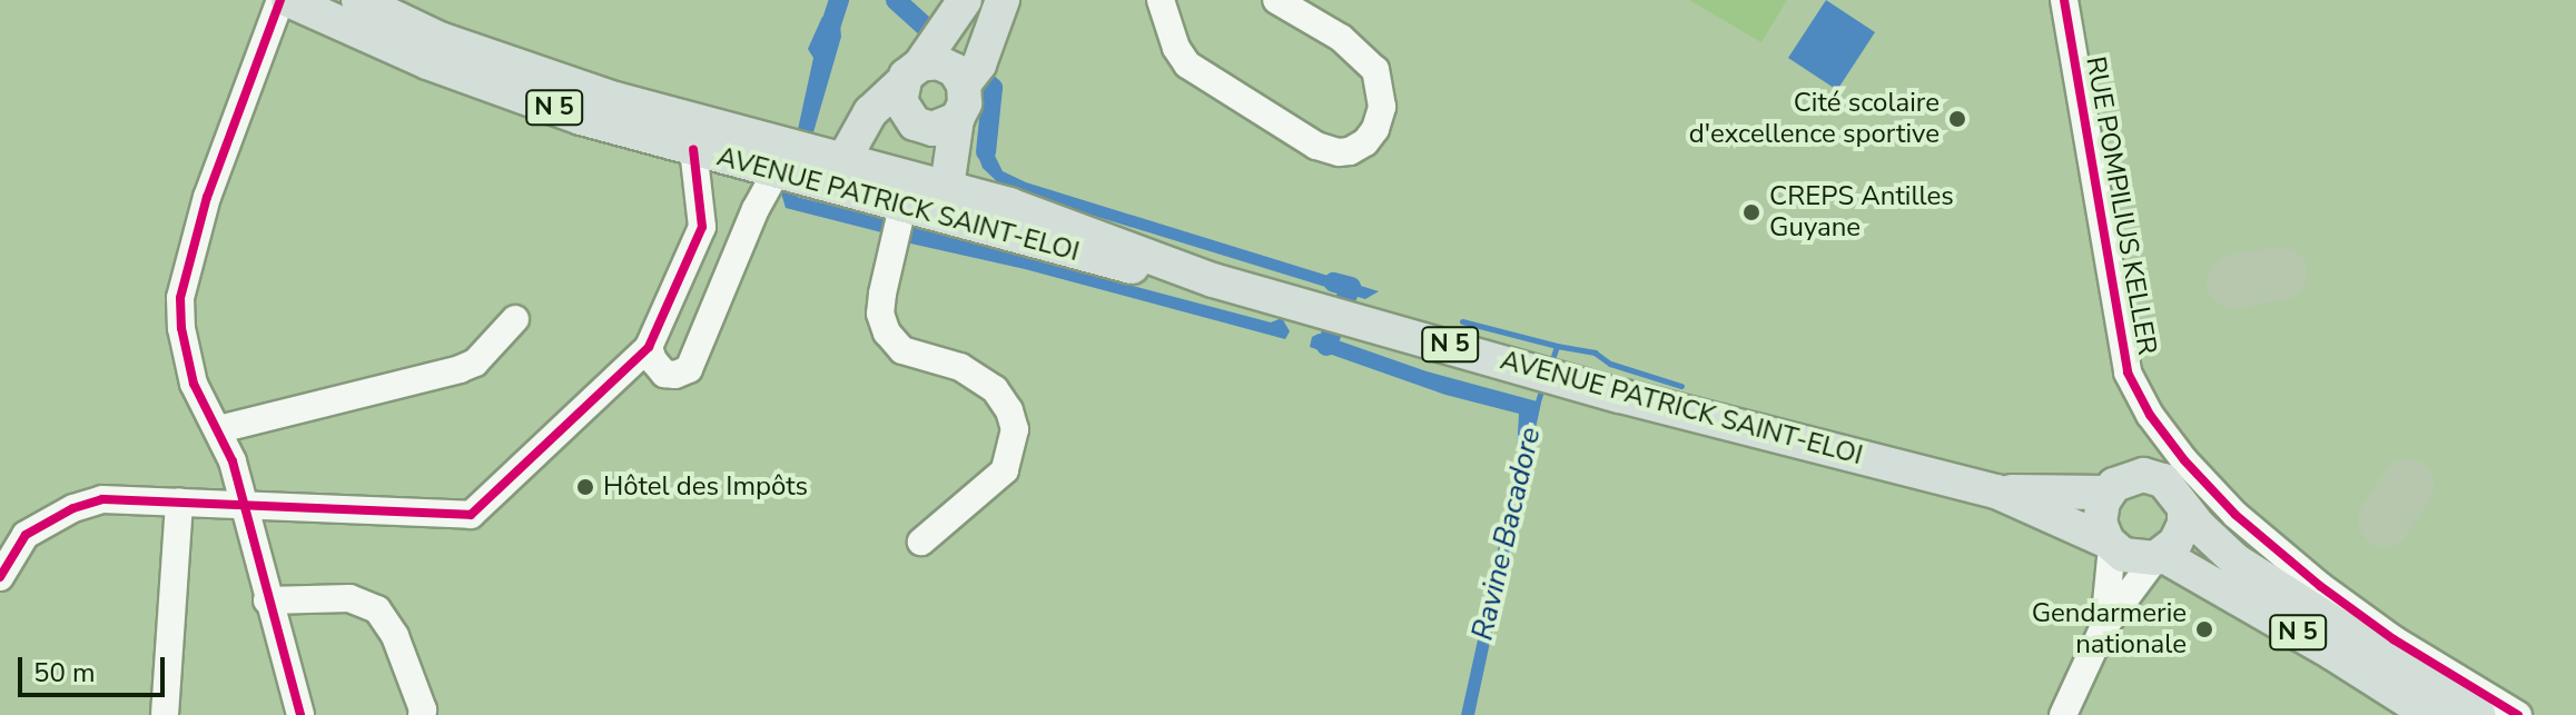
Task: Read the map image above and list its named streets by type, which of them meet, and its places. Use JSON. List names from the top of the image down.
{
  "streets": {
    "main road": ["N 5", "AVENUE PATRICK SAINT-ELOI"],
    "street": ["RUE POMPILIUS KELLER"]
  },
  "crossings": [
    ["N 5", "AVENUE PATRICK SAINT-ELOI"]
  ],
  "water": ["Ravine Bacadore"],
  "places": [
    "Cité scolaire d'excellence sportive",
    "CREPS Antilles Guyane",
    "Hôtel des Impôts",
    "Gendarmerie nationale"
  ],
  "scale_bar": "50 m"
}
